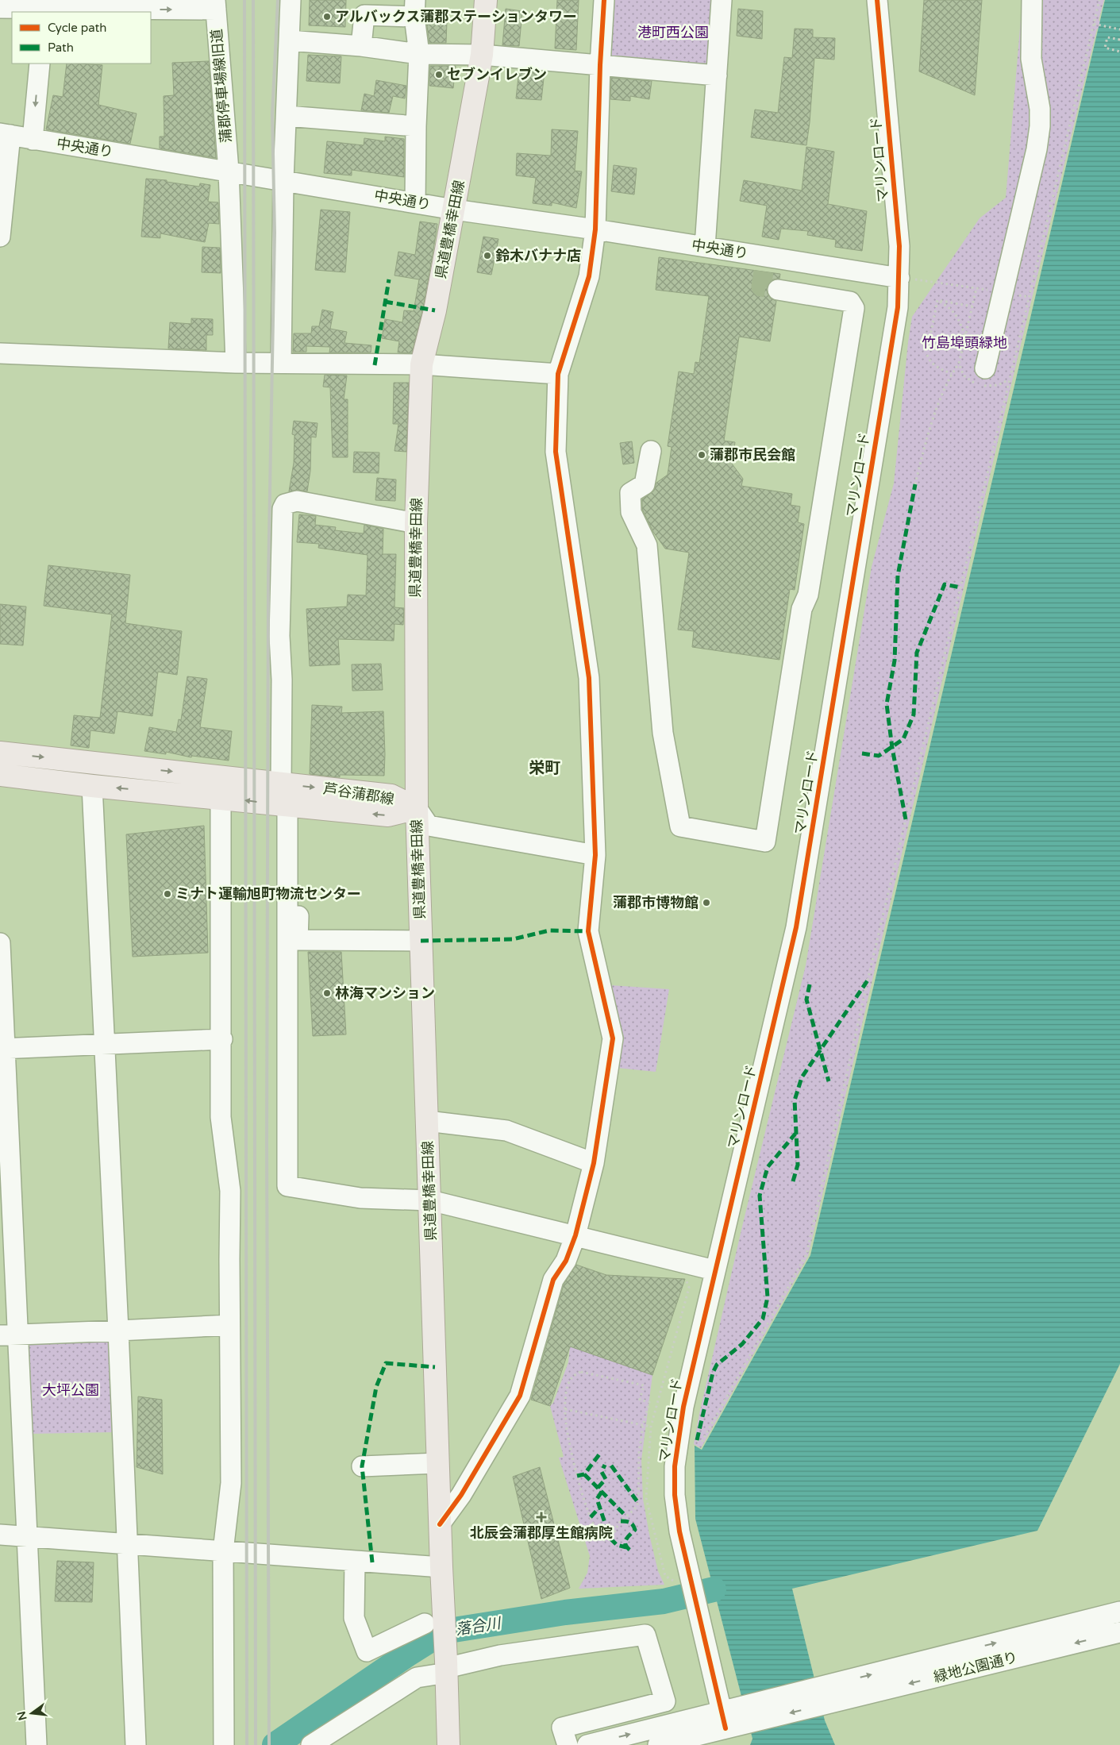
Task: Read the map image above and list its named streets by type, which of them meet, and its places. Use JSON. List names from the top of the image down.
{
  "streets": {
    "main road": ["県道豊橋幸田線", "芦谷蒲郡線"],
    "street": [
      "蒲郡停車場線旧道",
      "中央通り",
      "マリンロード",
      "緑地公園通り"
    ]
  },
  "crossings": [
    ["蒲郡停車場線旧道", "中央通り"],
    ["中央通り", "マリンロード"],
    ["中央通り", "県道豊橋幸田線"],
    ["県道豊橋幸田線", "芦谷蒲郡線"]
  ],
  "districts": ["栄町"],
  "water": ["落合川"],
  "parks": ["港町西公園", "竹島埠頭緑地", "大坪公園"],
  "places": {
    "other": [
      "アルバックス蒲郡ステーションタワー",
      "セブンイレブン",
      "鈴木バナナ店",
      "蒲郡市民会館",
      "ミナト運輸旭町物流センター",
      "蒲郡市博物館",
      "林海マンション"
    ],
    "health": ["北辰会蒲郡厚生館病院"]
  },
  "legend": ["Cycle path", "Path"],
  "north": "left"
}
